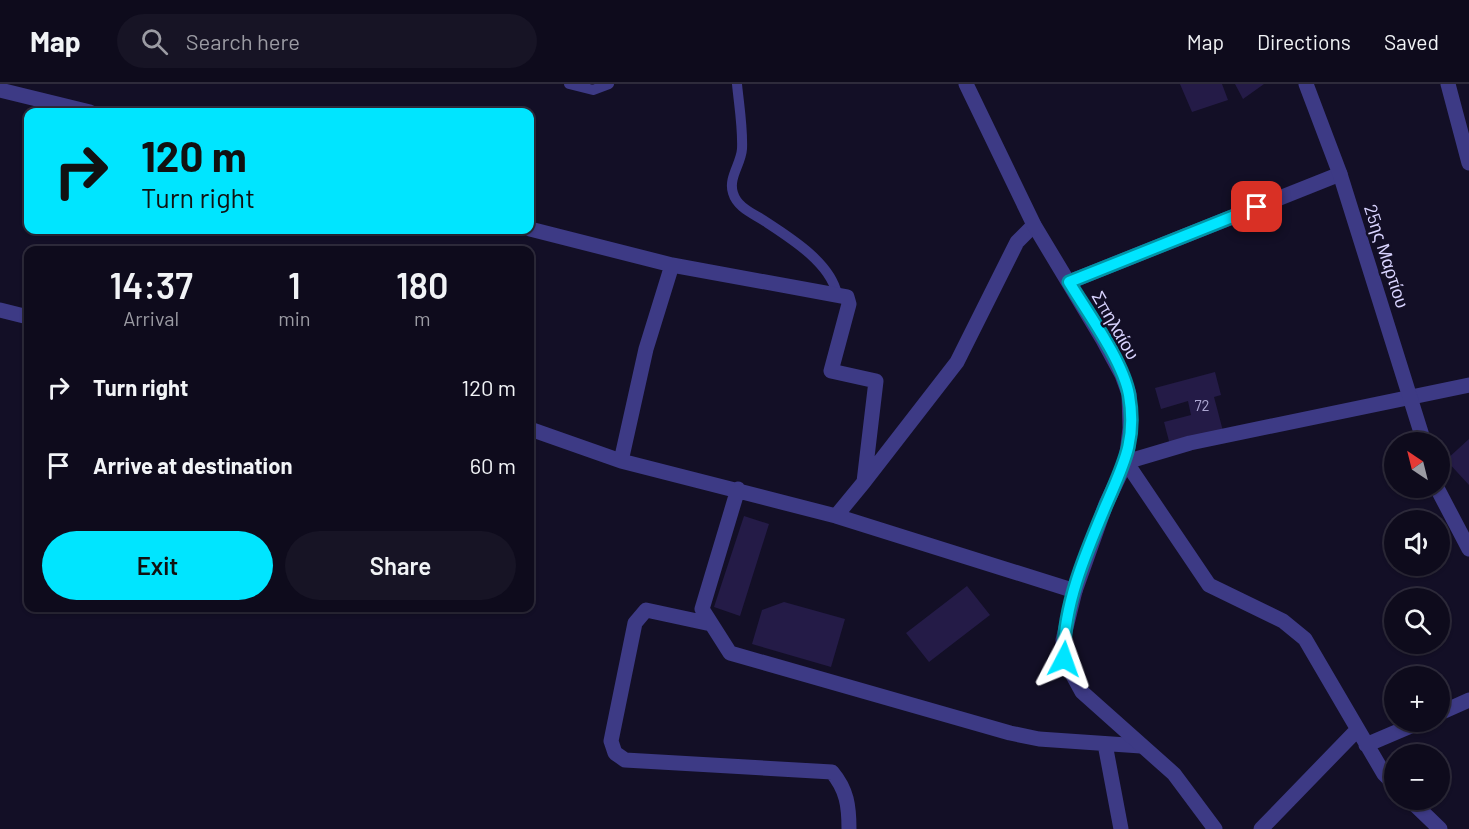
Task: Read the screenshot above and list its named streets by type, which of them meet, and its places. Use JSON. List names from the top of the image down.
{
  "streets": {
    "street": ["25ης Μαρτίου", "Σπηλαίου"]
  },
  "house_numbers": ["72"],
  "north": "top left",
  "page": {
    "header": "Map",
    "search": "Search here",
    "nav": ["Map", "Directions", "Saved"],
    "turn": ["120 m", "Turn right"],
    "eta": [
      "14:37",
      "Arrival",
      "1",
      "min",
      "180",
      "m"
    ],
    "list": [
      {
        "name": "Turn right",
        "value": "120 m"
      },
      {
        "name": "Arrive at destination",
        "value": "60 m"
      }
    ],
    "map_buttons": ["+", "−"],
    "buttons": ["Exit", "Share"]
  }
}
